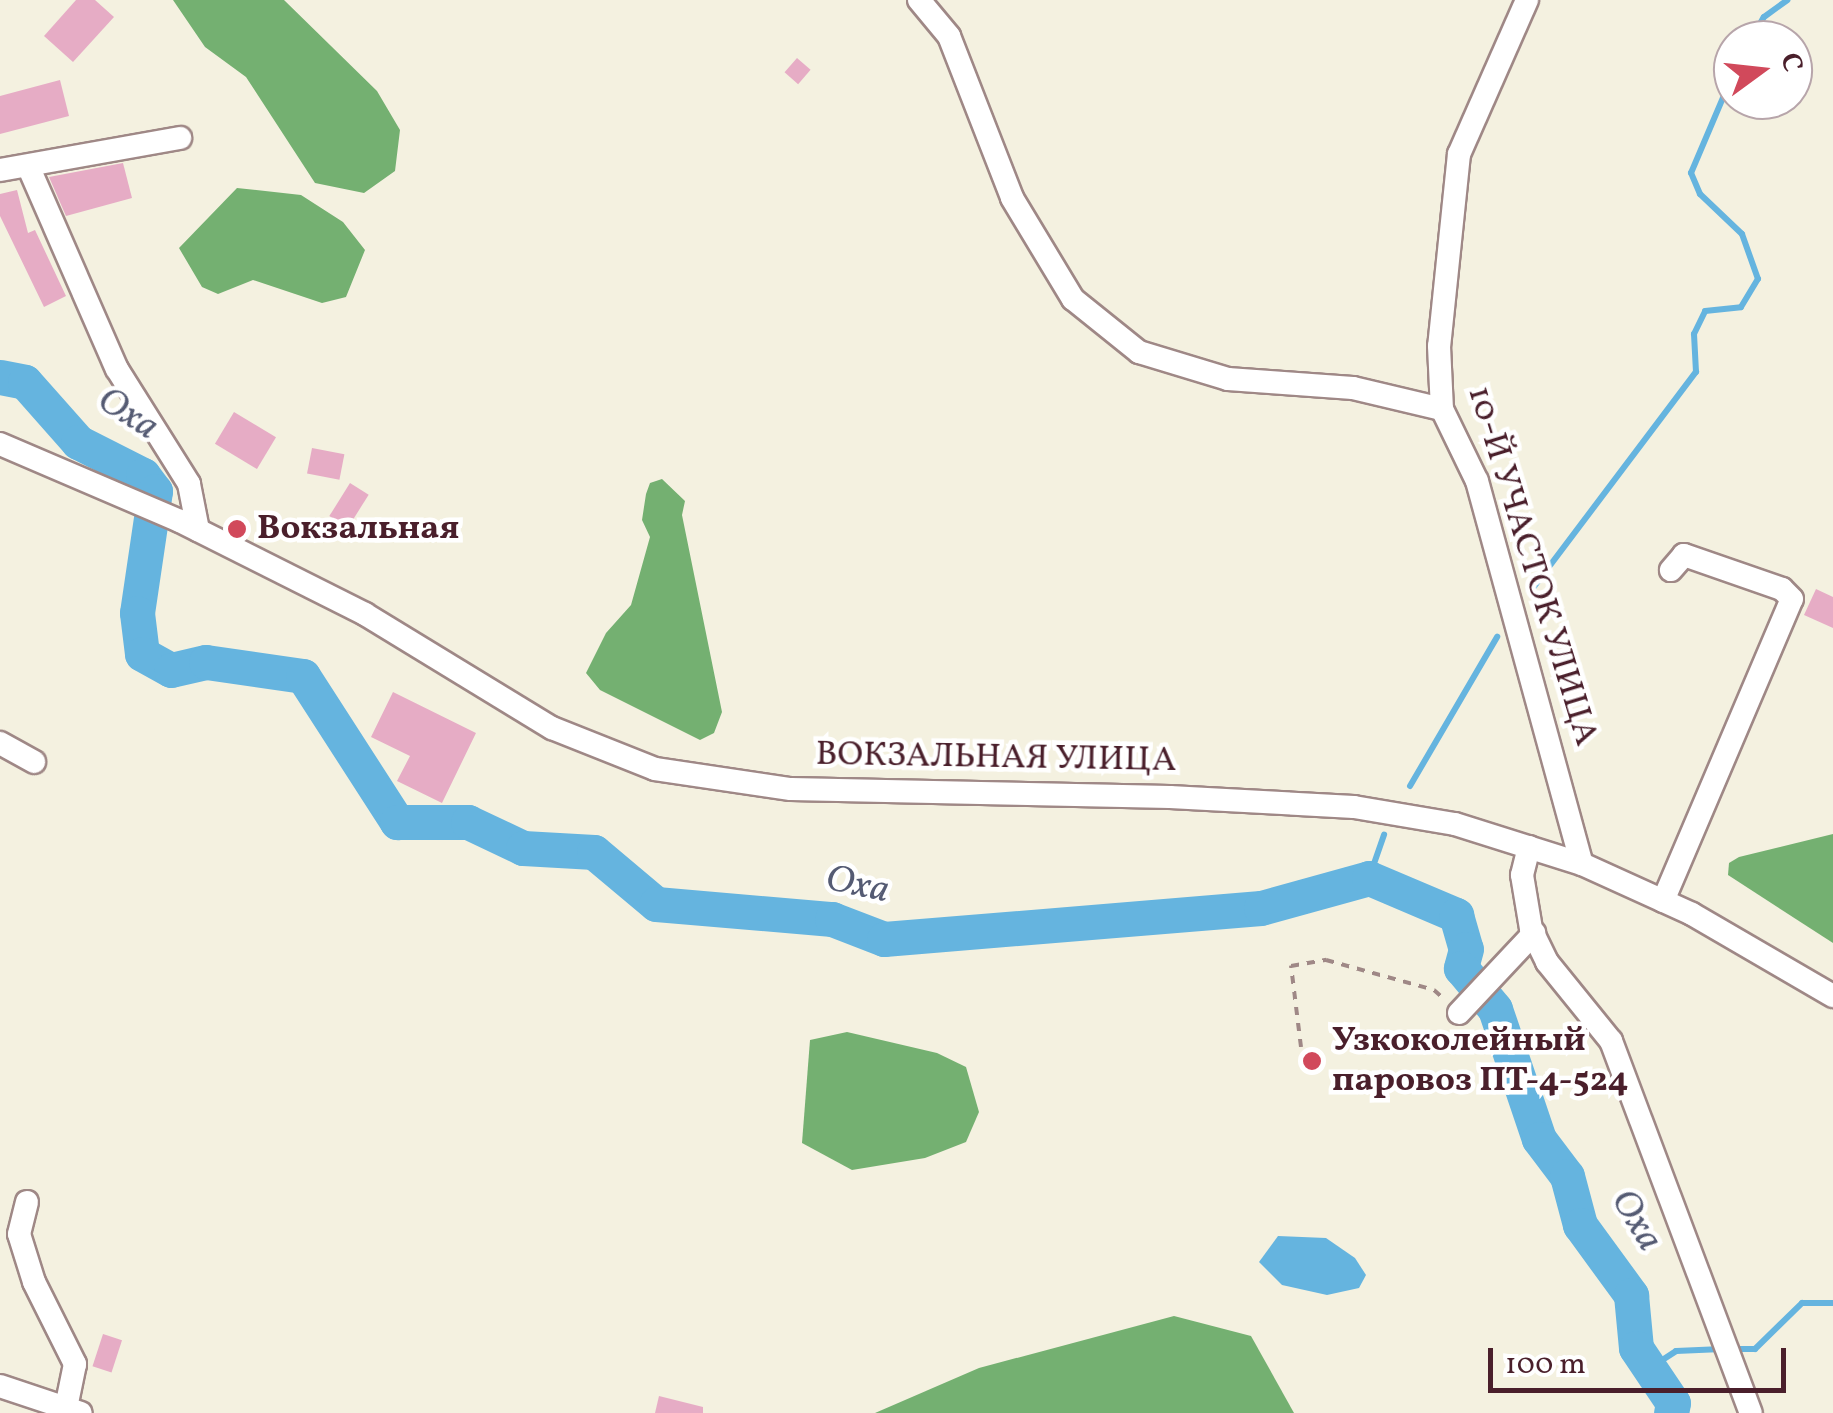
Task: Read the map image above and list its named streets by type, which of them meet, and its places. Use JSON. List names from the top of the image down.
{
  "streets": {
    "street": ["10-Й УЧАСТОК УЛИЦА", "ВОКЗАЛЬНАЯ УЛИЦА"]
  },
  "crossings": [
    ["10-Й УЧАСТОК УЛИЦА", "ВОКЗАЛЬНАЯ УЛИЦА"]
  ],
  "water": ["Оха"],
  "places": ["Вокзальная", "Узкоколейный паровоз ПТ-4-524"],
  "scale_bar": "100 m",
  "north": "right"
}
